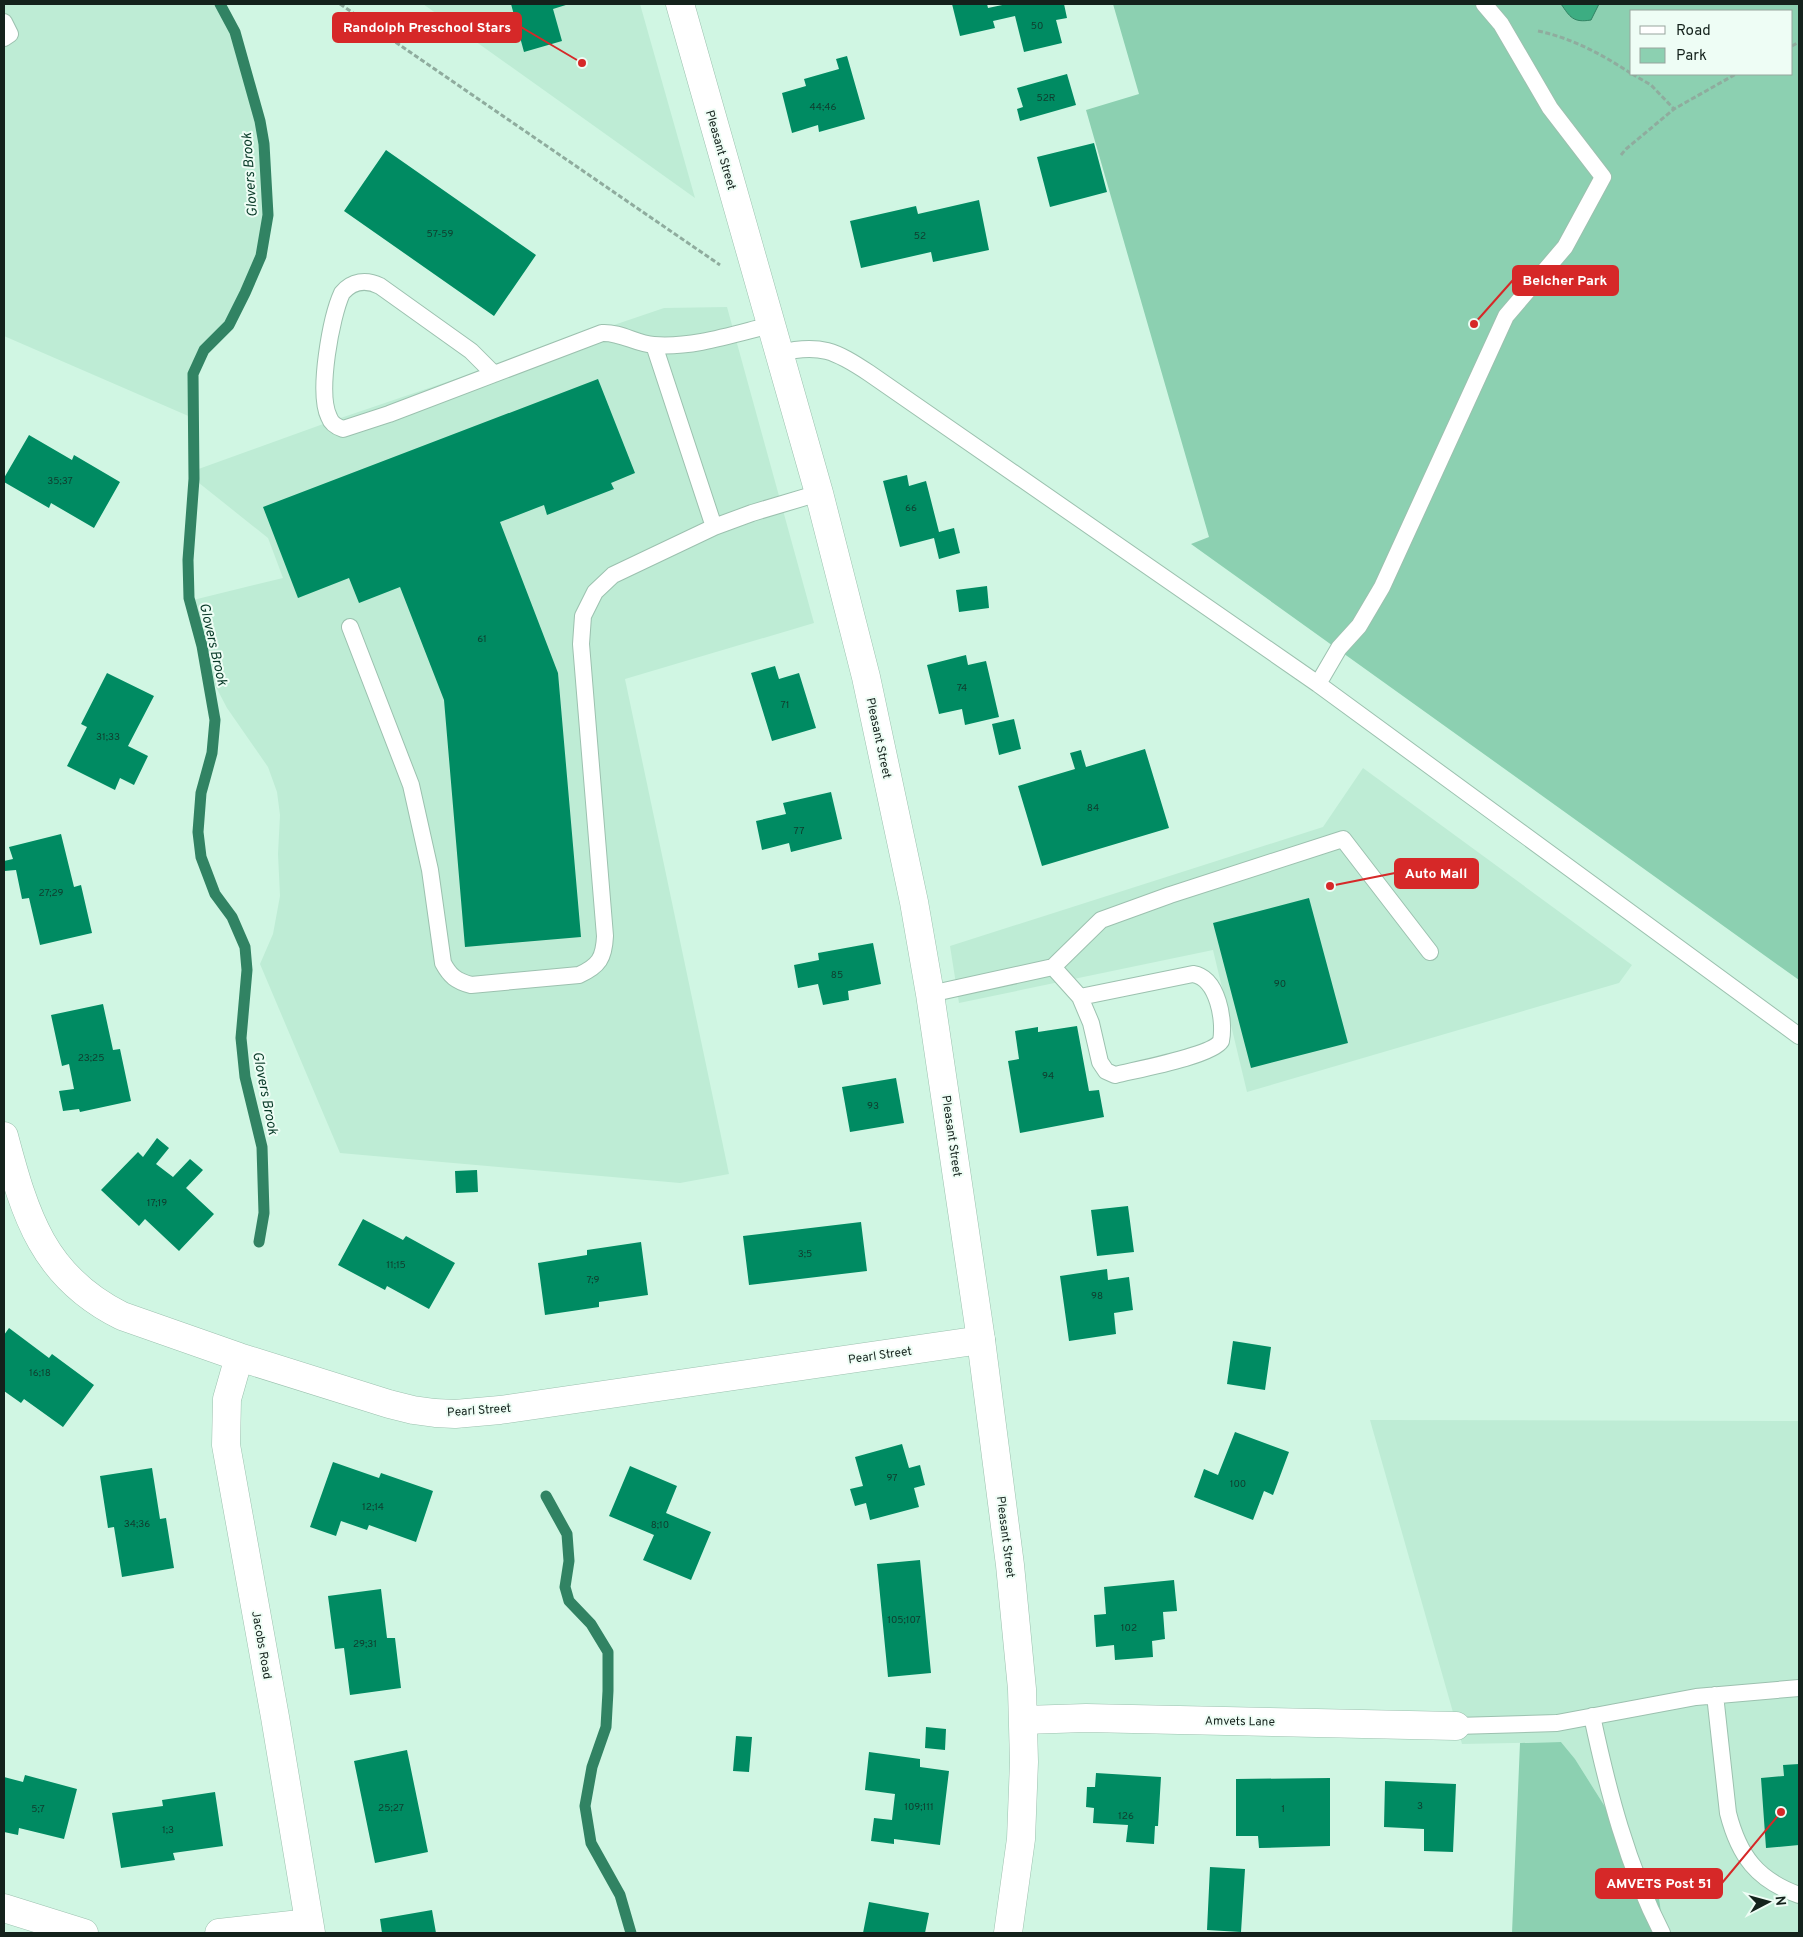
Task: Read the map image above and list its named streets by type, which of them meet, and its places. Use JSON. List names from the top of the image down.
{
  "streets": {
    "street": [
      "Pleasant Street",
      "Pearl Street",
      "Jacobs Road",
      "Amvets Lane"
    ]
  },
  "crossings": [
    ["Pleasant Street", "Pearl Street"],
    ["Pleasant Street", "Amvets Lane"],
    ["Pearl Street", "Jacobs Road"]
  ],
  "water": ["Glovers Brook"],
  "places": [
    "Randolph Preschool Stars",
    "Belcher Park",
    "Auto Mall",
    "AMVETS Post 51"
  ],
  "house_numbers": [
    "50",
    "52R",
    "44;46",
    "57-59",
    "52",
    "35;37",
    "66",
    "61",
    "74",
    "71",
    "31;33",
    "84",
    "77",
    "27;29",
    "85",
    "90",
    "23;25",
    "94",
    "93",
    "17;19",
    "3;5",
    "11;15",
    "7;9",
    "98",
    "16;18",
    "97",
    "100",
    "12;14",
    "34;36",
    "8;10",
    "105;107",
    "102",
    "29;31",
    "3",
    "109;111",
    "25;27",
    "5;7",
    "1",
    "126",
    "1;3"
  ],
  "legend": ["Road", "Park"],
  "north": "right"
}
